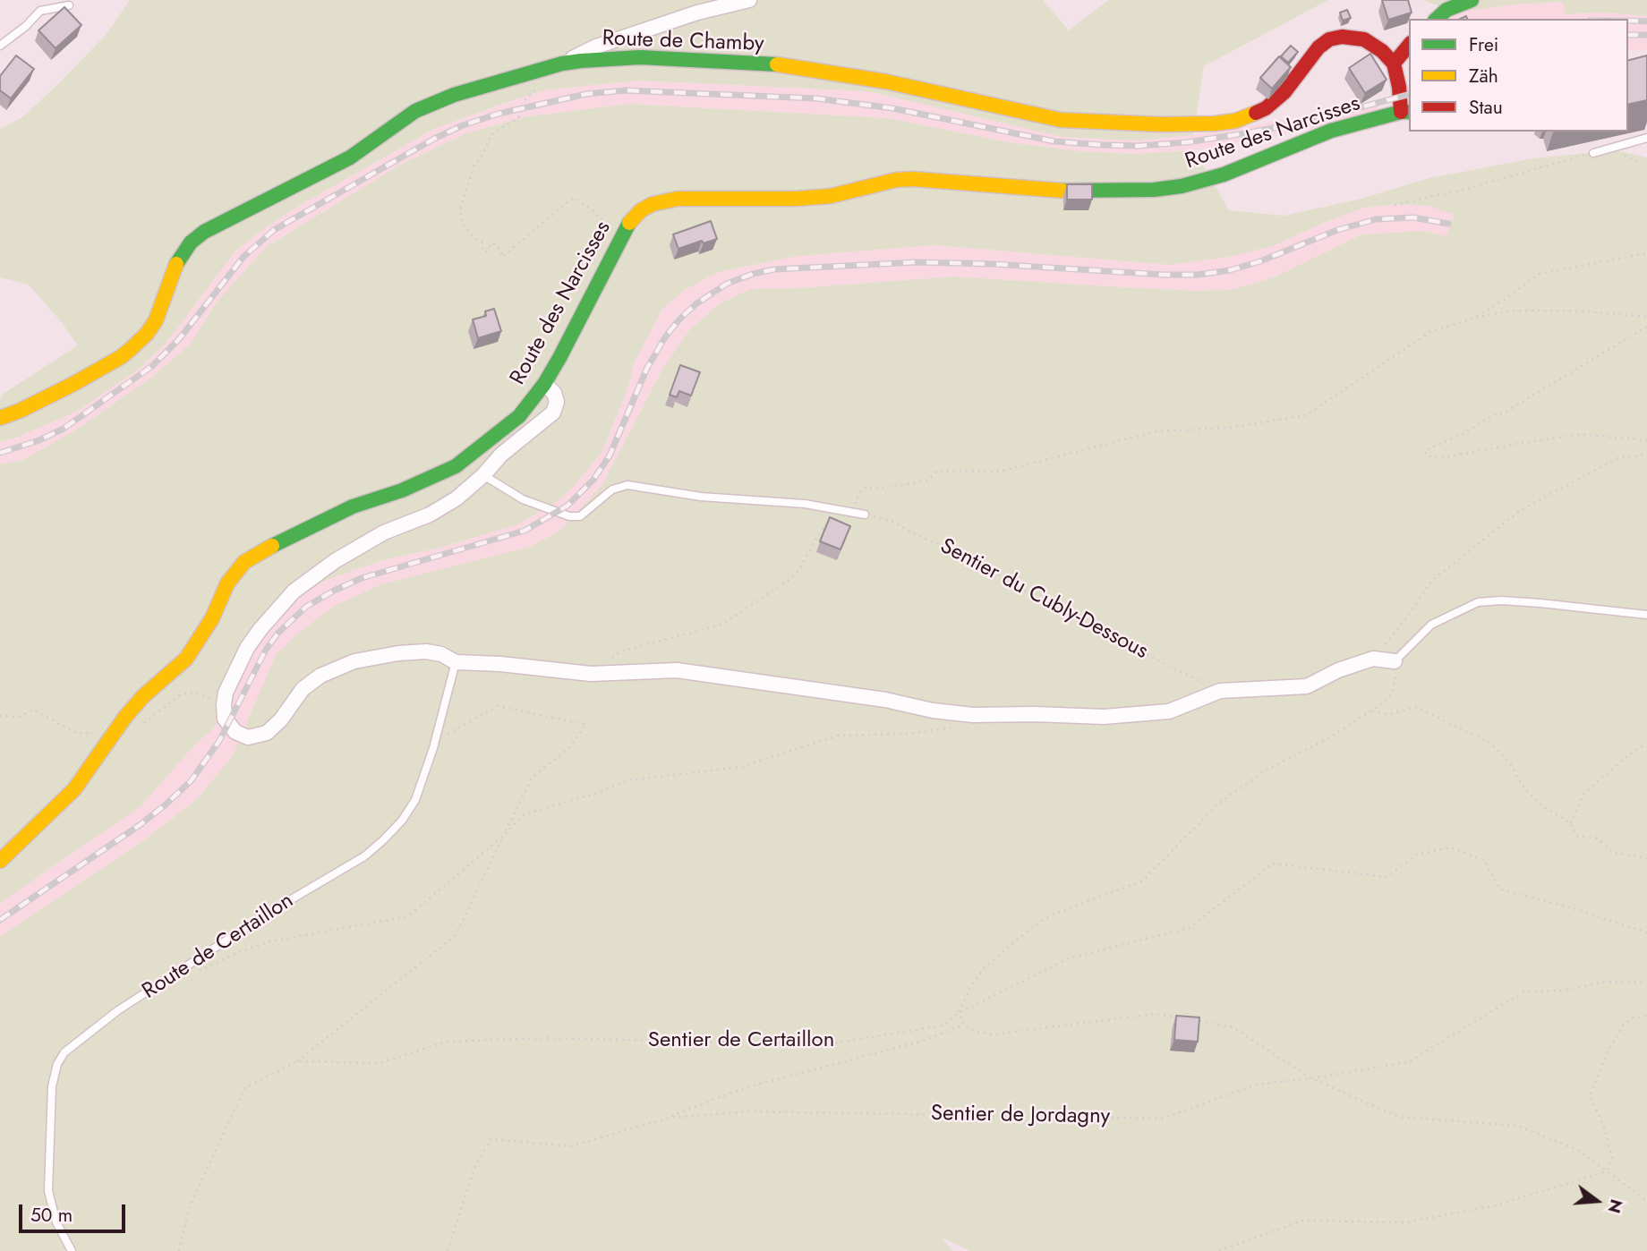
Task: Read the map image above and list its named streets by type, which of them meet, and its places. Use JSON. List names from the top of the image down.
{
  "streets": {
    "street": ["Route de Chamby", "Route des Narcisses"],
    "lane": ["Route de Certaillon"],
    "path": ["Sentier du Cubly-Dessous", "Sentier de Certaillon", "Sentier de Jordagny"]
  },
  "legend": ["Frei", "Zäh", "Stau"],
  "scale_bar": "50 m",
  "north": "right"
}
